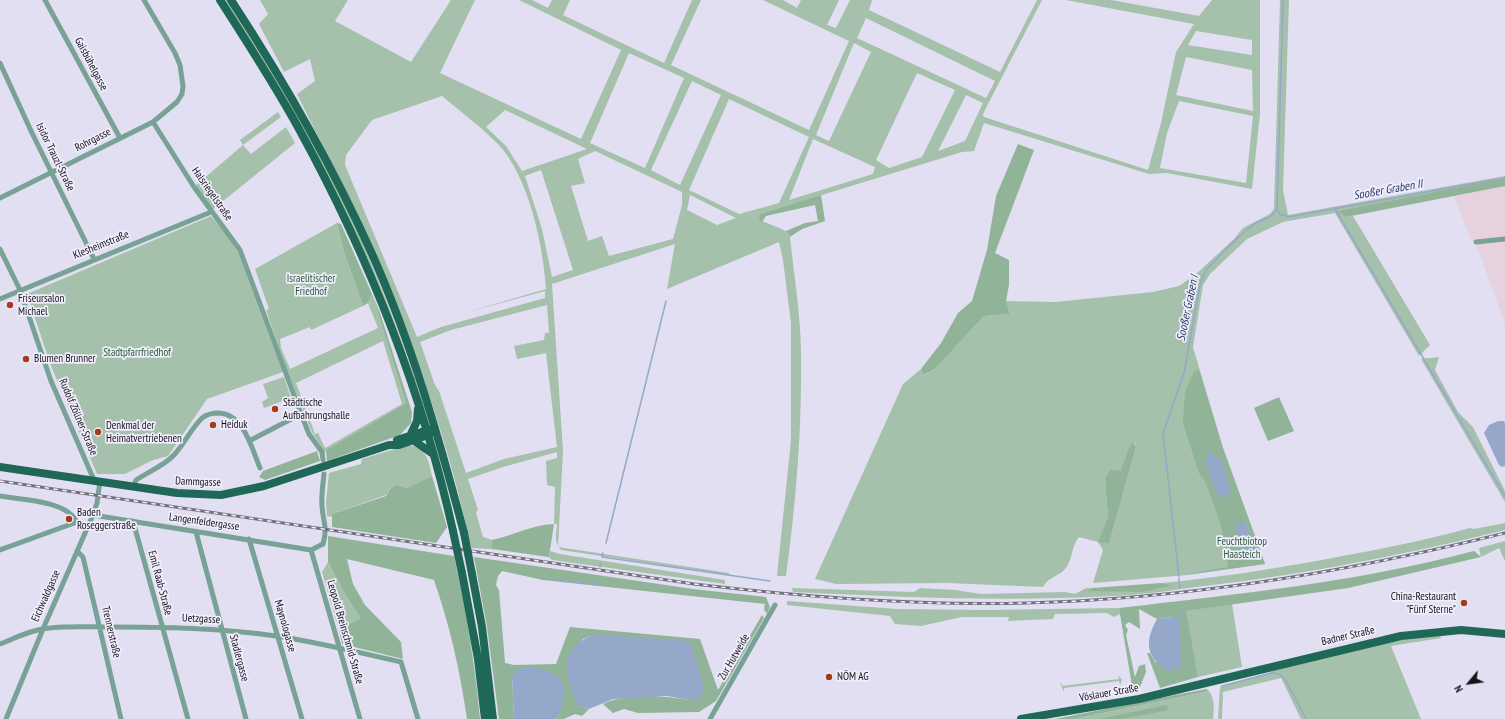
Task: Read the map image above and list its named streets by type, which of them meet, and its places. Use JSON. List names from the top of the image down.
{
  "streets": {
    "main road": ["Dammgasse", "Badner Straße", "Vöslauer Straße"],
    "street": [
      "Gaisbühelgasse",
      "Rohrgasse",
      "Isidor Trauzl-Straße",
      "Halsriegelstraße",
      "Klesheimstraße",
      "Rudolf Zöllner-Straße",
      "Langenfeldergasse",
      "Emil Raab-Straße",
      "Eichwaldgasse",
      "Uetzgasse",
      "Maynologasse",
      "Trennerstraße",
      "Leopold Breinschmid-Straße",
      "Zur Hutweide",
      "Stadlergasse"
    ]
  },
  "crossings": [
    ["Gaisbühelgasse", "Rohrgasse"],
    ["Rohrgasse", "Isidor Trauzl-Straße"],
    ["Rohrgasse", "Halsriegelstraße"],
    ["Isidor Trauzl-Straße", "Klesheimstraße"],
    ["Halsriegelstraße", "Klesheimstraße"],
    ["Klesheimstraße", "Rudolf Zöllner-Straße"],
    ["Rudolf Zöllner-Straße", "Dammgasse"],
    ["Rudolf Zöllner-Straße", "Eichwaldgasse"],
    ["Dammgasse", "Eichwaldgasse"],
    ["Langenfeldergasse", "Emil Raab-Straße"],
    ["Langenfeldergasse", "Eichwaldgasse"],
    ["Langenfeldergasse", "Maynologasse"],
    ["Langenfeldergasse", "Leopold Breinschmid-Straße"],
    ["Langenfeldergasse", "Stadlergasse"],
    ["Emil Raab-Straße", "Uetzgasse"],
    ["Eichwaldgasse", "Uetzgasse"],
    ["Eichwaldgasse", "Trennerstraße"],
    ["Uetzgasse", "Maynologasse"],
    ["Uetzgasse", "Trennerstraße"],
    ["Uetzgasse", "Leopold Breinschmid-Straße"],
    ["Uetzgasse", "Stadlergasse"],
    ["Badner Straße", "Vöslauer Straße"]
  ],
  "water": ["Sooßer Graben II", "Sooßer Graben I"],
  "parks": ["Israelitischer Friedhof", "Stadtpfarrfriedhof", "Feuchtbiotop Haasteich"],
  "places": [
    "Friseursalon Michael",
    "Blumen Brunner",
    "Städtische Aufbahrungshalle",
    "Heiduk",
    "Denkmal der Heimatvertriebenen",
    "Baden Roseggerstraße",
    "China-Restaurant \"Fünf Sterne\"",
    "NÖM AG"
  ],
  "north": "bottom left"
}
